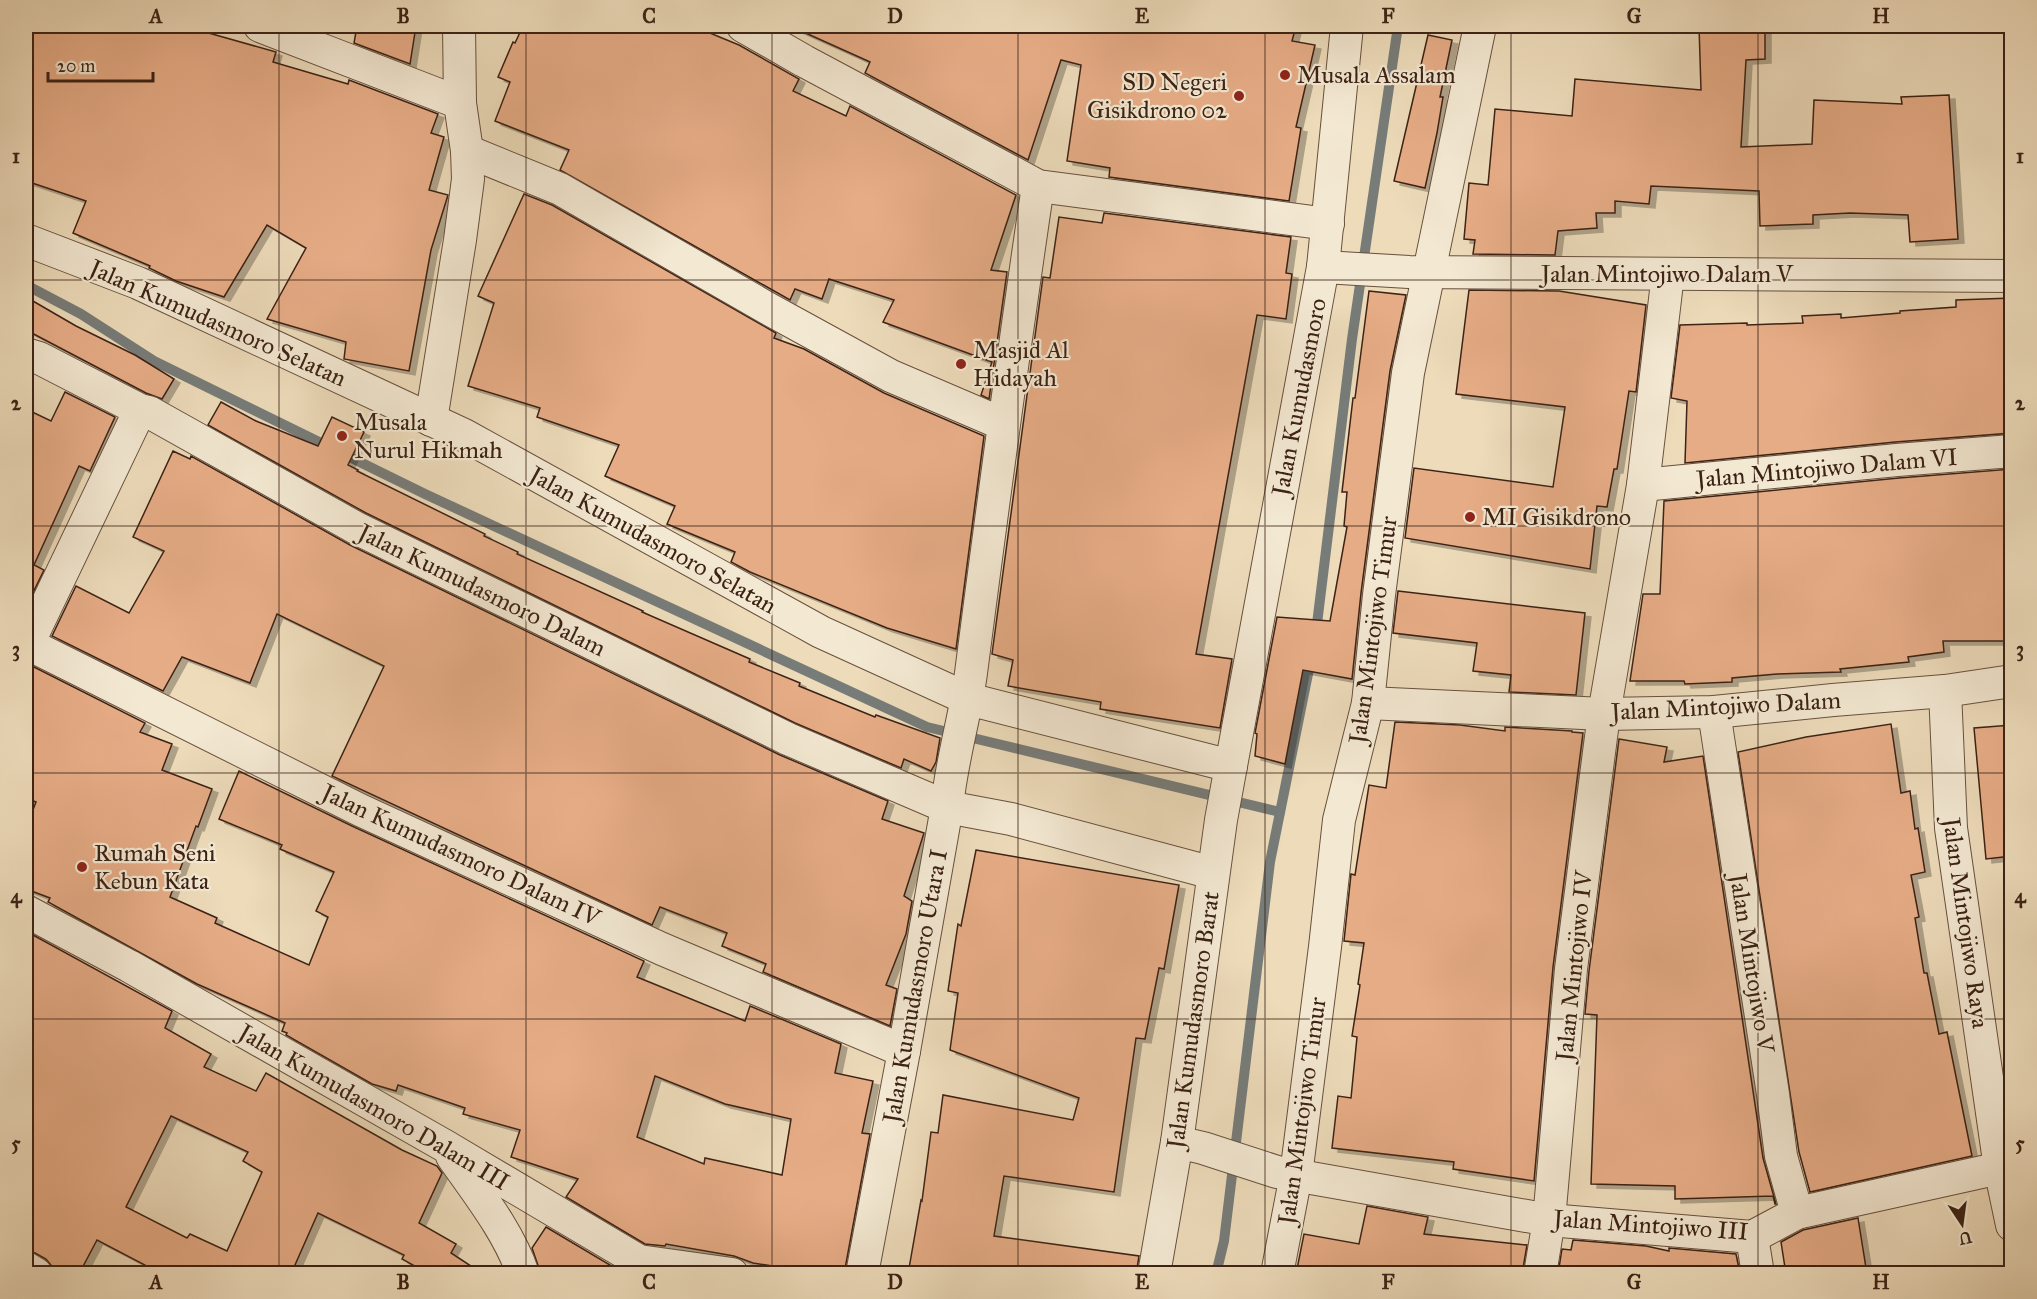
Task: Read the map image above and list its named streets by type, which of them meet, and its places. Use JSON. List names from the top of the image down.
{
  "streets": {
    "street": [
      "Jalan Mintojiwo Dalam V",
      "Jalan Kumudasmoro Selatan",
      "Jalan Kumudasmoro",
      "Jalan Mintojiwo Dalam VI",
      "Jalan Kumudasmoro Dalam",
      "Jalan Mintojiwo Timur",
      "Jalan Mintojiwo Dalam",
      "Jalan Kumudasmoro Dalam IV",
      "Jalan Mintojiwo Raya",
      "Jalan Mintojiwo V",
      "Jalan Mintojiwo IV",
      "Jalan Kumudasmoro Utara I",
      "Jalan Kumudasmoro Barat",
      "Jalan Kumudasmoro Dalam III",
      "Jalan Mintojiwo III"
    ]
  },
  "crossings": [
    ["Jalan Mintojiwo Dalam V", "Jalan Kumudasmoro"],
    ["Jalan Mintojiwo Dalam V", "Jalan Mintojiwo Timur"],
    ["Jalan Mintojiwo Dalam V", "Jalan Mintojiwo IV"],
    ["Jalan Kumudasmoro Selatan", "Jalan Kumudasmoro"],
    ["Jalan Kumudasmoro Selatan", "Jalan Kumudasmoro Utara I"],
    ["Jalan Kumudasmoro Selatan", "Jalan Kumudasmoro Barat"],
    ["Jalan Kumudasmoro", "Jalan Kumudasmoro Barat"],
    ["Jalan Mintojiwo Dalam VI", "Jalan Mintojiwo IV"],
    ["Jalan Kumudasmoro Dalam", "Jalan Kumudasmoro Utara I"],
    ["Jalan Kumudasmoro Dalam", "Jalan Kumudasmoro Barat"],
    ["Jalan Mintojiwo Timur", "Jalan Mintojiwo Dalam"],
    ["Jalan Mintojiwo Timur", "Jalan Mintojiwo III"],
    ["Jalan Mintojiwo Dalam", "Jalan Mintojiwo Raya"],
    ["Jalan Mintojiwo Dalam", "Jalan Mintojiwo V"],
    ["Jalan Mintojiwo Dalam", "Jalan Mintojiwo IV"],
    ["Jalan Kumudasmoro Dalam IV", "Jalan Kumudasmoro Utara I"],
    ["Jalan Mintojiwo Raya", "Jalan Mintojiwo III"],
    ["Jalan Mintojiwo V", "Jalan Mintojiwo III"],
    ["Jalan Mintojiwo IV", "Jalan Mintojiwo III"],
    ["Jalan Kumudasmoro Barat", "Jalan Mintojiwo III"]
  ],
  "places": [
    "Musala Assalam",
    "SD Negeri Gisikdrono 02",
    "Masjid Al Hidayah",
    "Musala Nurul Hikmah",
    "MI Gisikdrono",
    "Rumah Seni Kebun Kata"
  ],
  "scale_bar": "20 m",
  "north": "bottom",
  "grid": {
    "columns": [
      "A",
      "B",
      "C",
      "D",
      "E",
      "F",
      "G",
      "H"
    ],
    "rows": [
      "1",
      "2",
      "3",
      "4",
      "5"
    ]
  }
}
